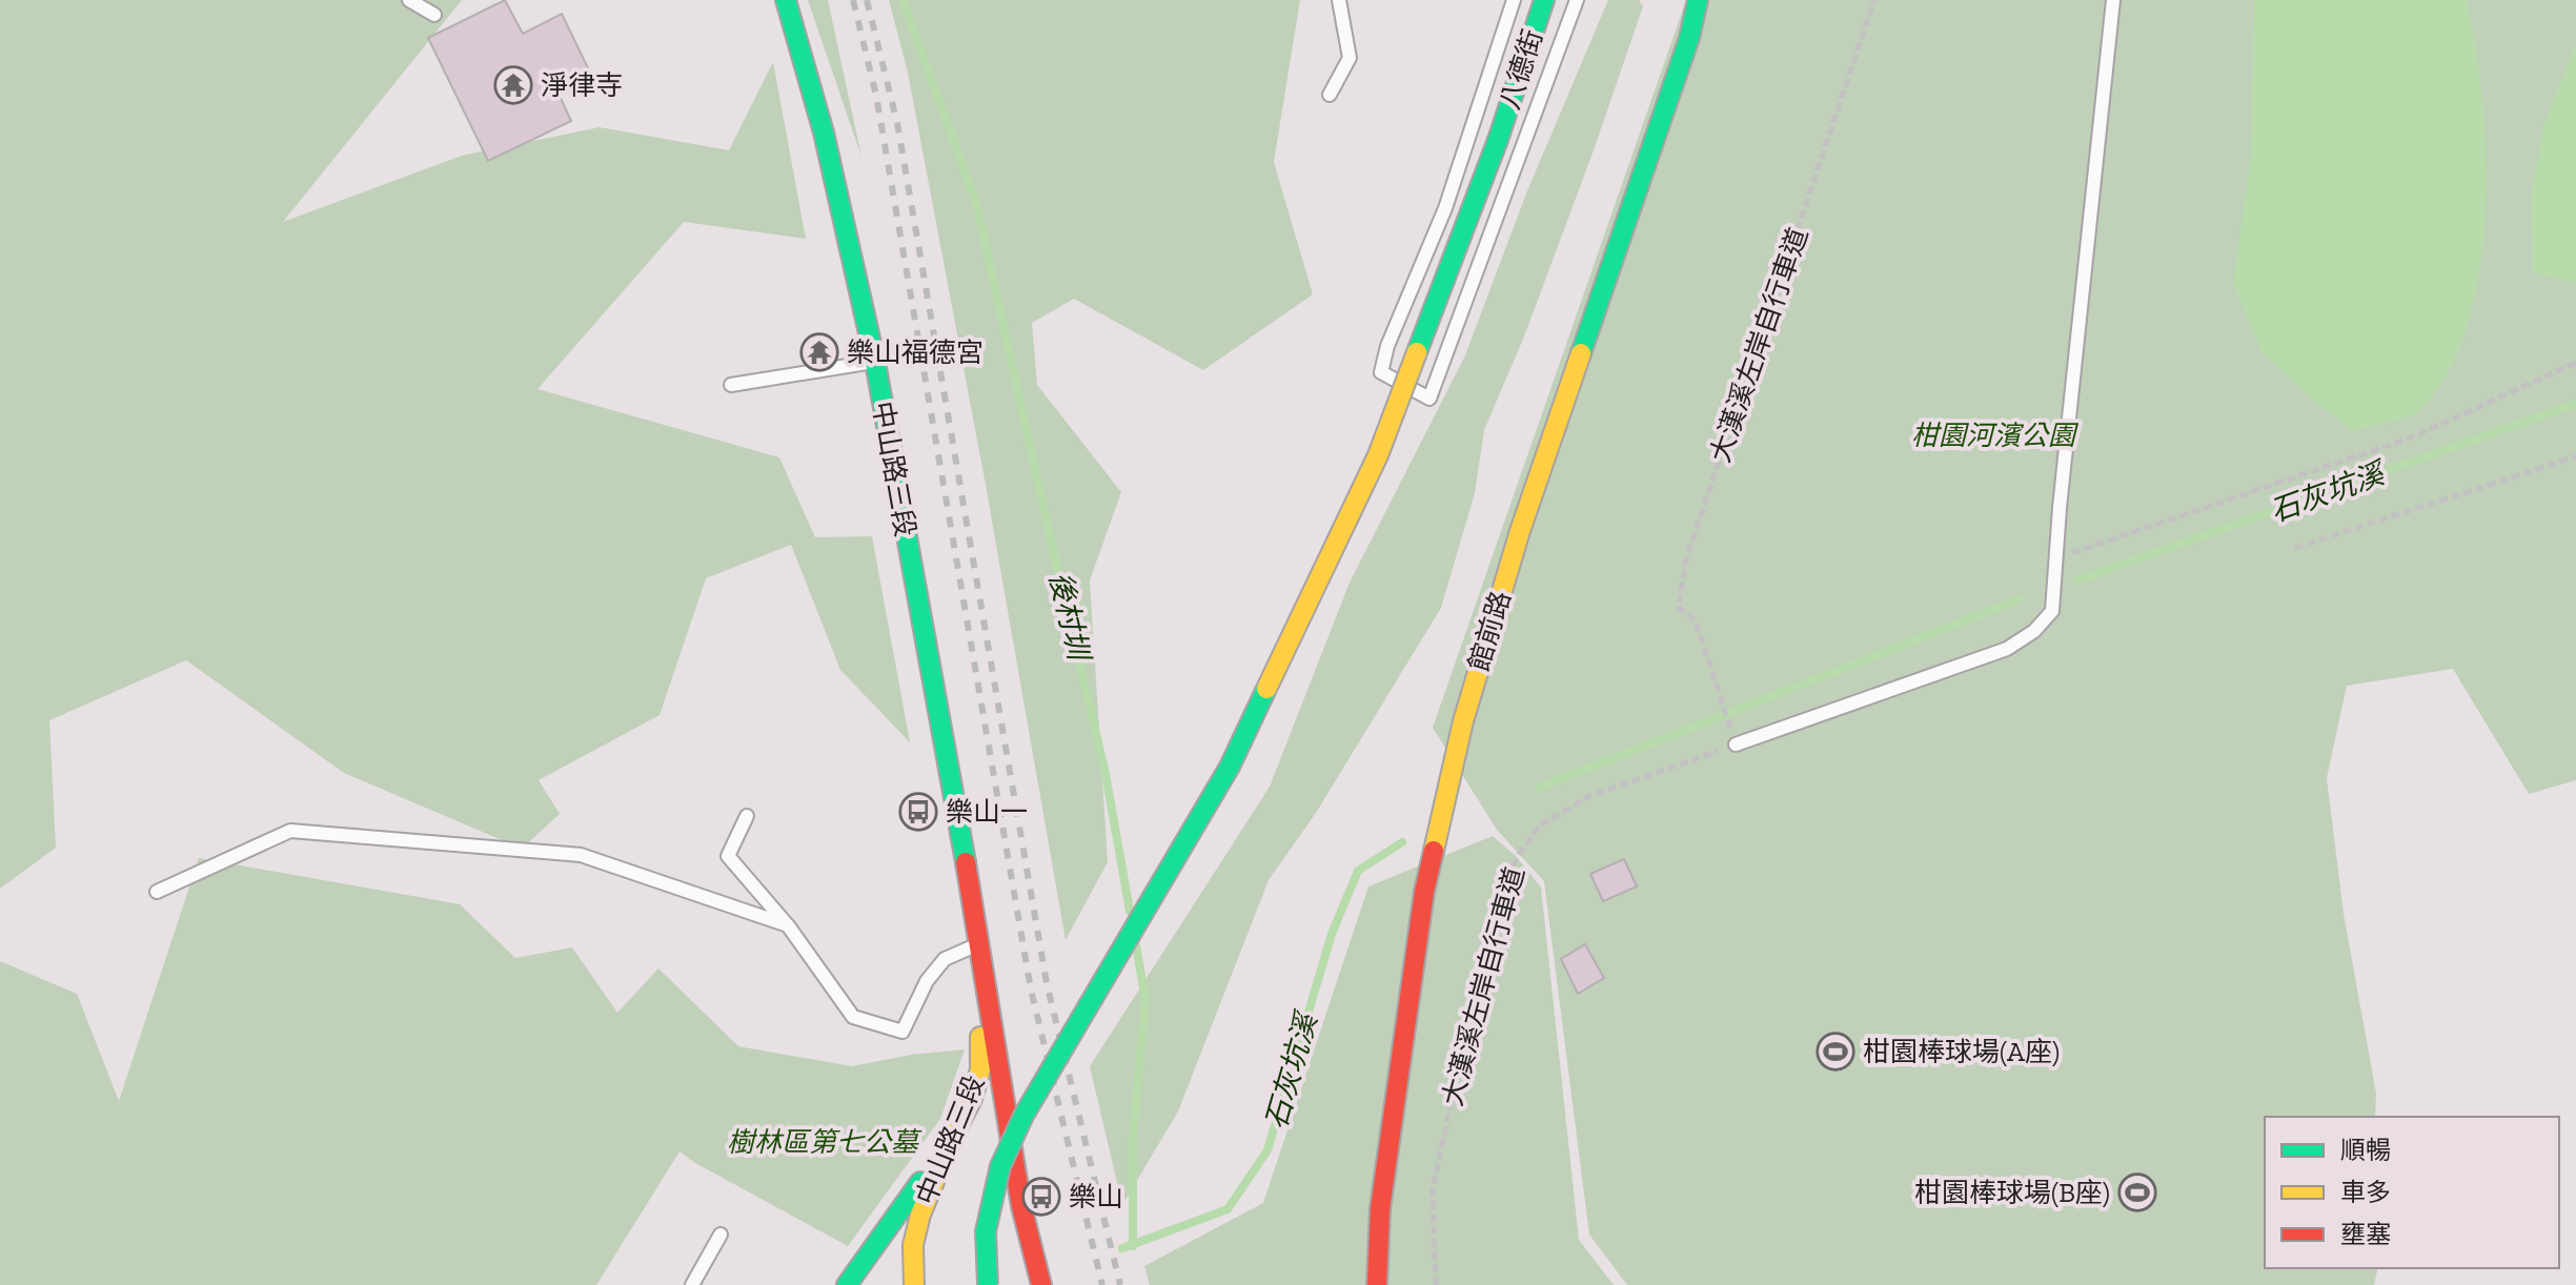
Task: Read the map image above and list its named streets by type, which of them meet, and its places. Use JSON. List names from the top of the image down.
{
  "streets": {
    "street": ["八德街", "中山路三段", "館前路"],
    "path": ["大漢溪左岸自行車道"]
  },
  "water": ["石灰坑溪", "後村圳"],
  "parks": ["柑園河濱公園", "樹林區第七公墓"],
  "places": {
    "temple": ["淨律寺", "樂山福德宮"],
    "bus stop": ["樂山一", "樂山"],
    "sports": ["柑園棒球場(A座)", "柑園棒球場(B座)"]
  },
  "legend": ["順暢", "車多", "壅塞"]
}
